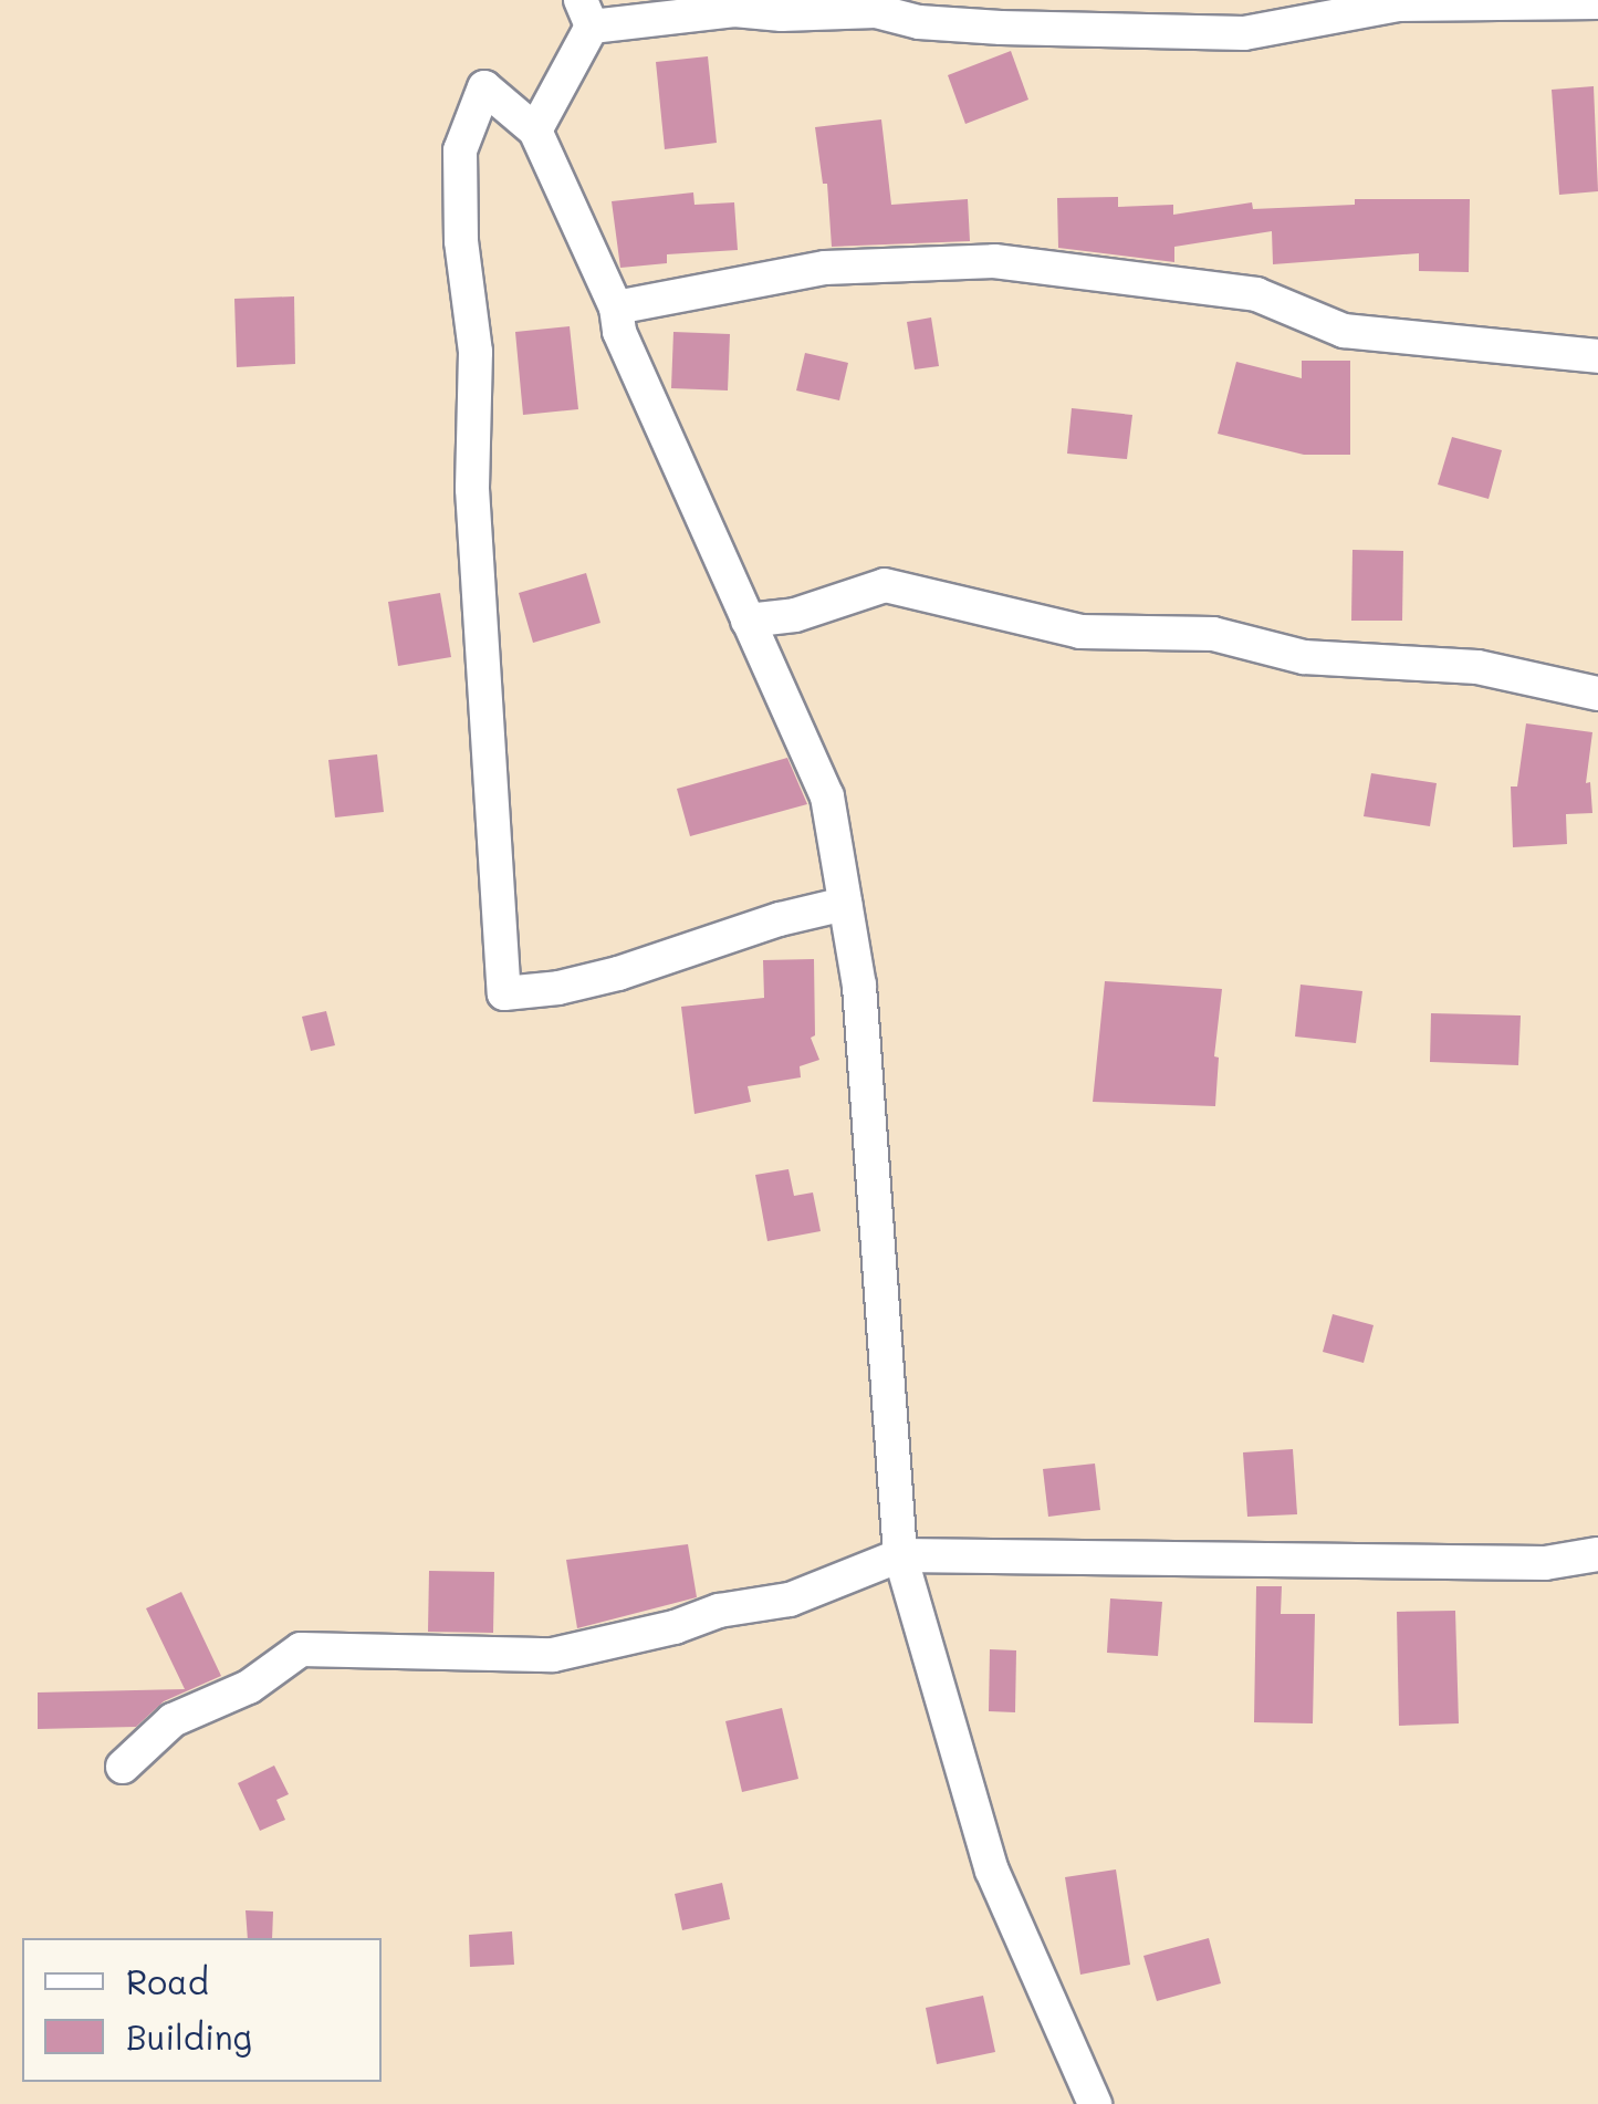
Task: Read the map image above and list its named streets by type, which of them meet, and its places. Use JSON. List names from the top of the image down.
{
  "legend": ["Road", "Building"]
}
